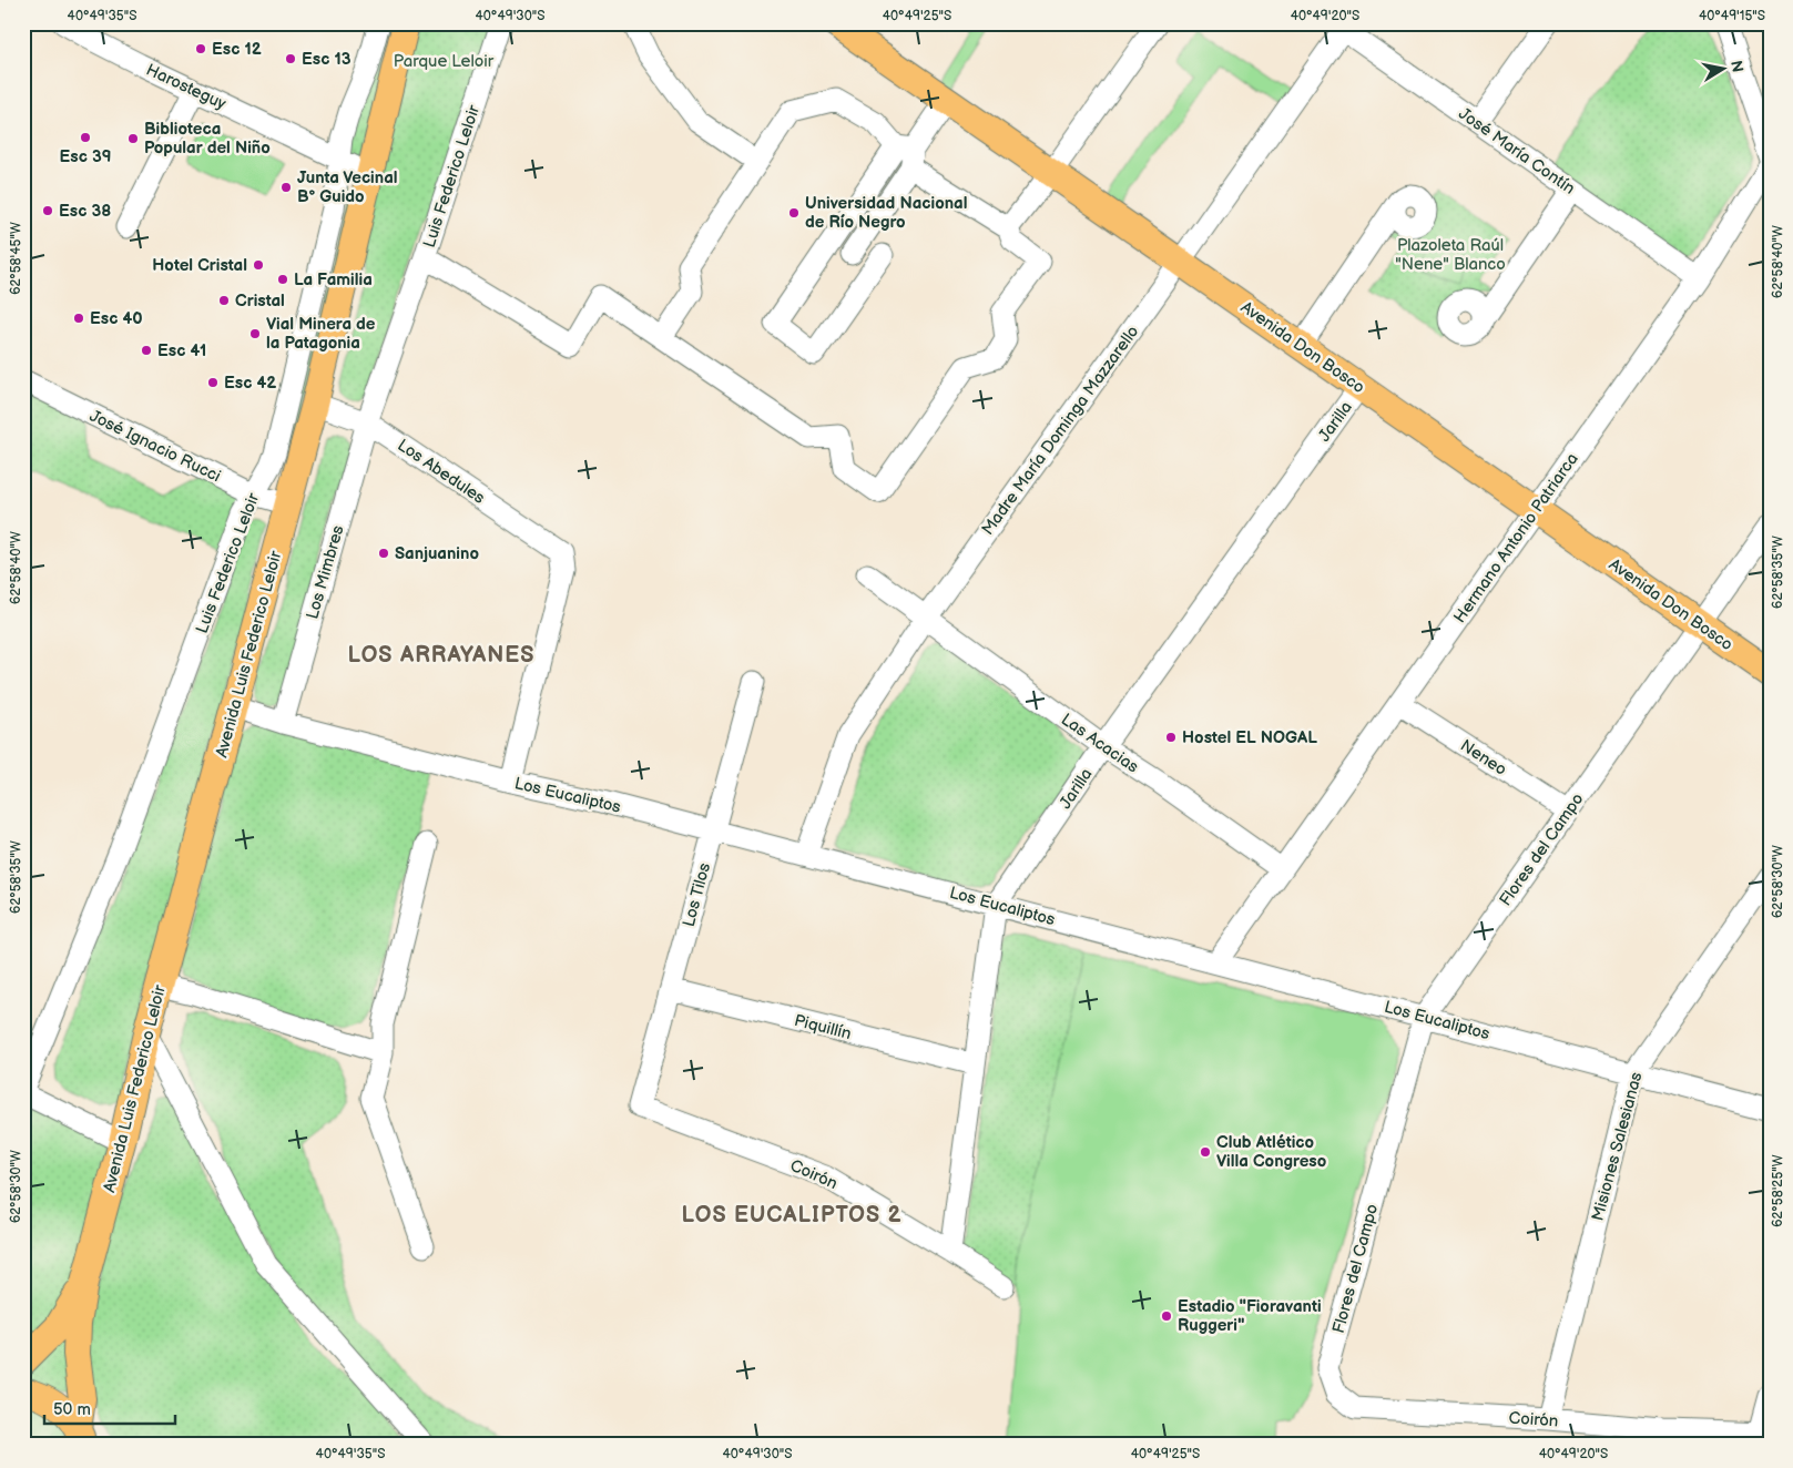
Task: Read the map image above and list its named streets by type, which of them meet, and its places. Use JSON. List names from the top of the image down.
{
  "streets": {
    "main road": ["Avenida Don Bosco", "Avenida Luis Federico Leloir"],
    "street": [
      "Harosteguy",
      "José María Contín",
      "Luis Federico Leloir",
      "Jarilla",
      "Madre María Dominga Mazzarello",
      "José Ignacio Rucci",
      "Los Abedules",
      "Hermano Antonio Patriarca",
      "Los Mimbres",
      "Las Acacias",
      "Neneo",
      "Los Eucaliptos",
      "Flores del Campo",
      "Los Tilos",
      "Piquillín",
      "Misiones Salesianas",
      "Coirón"
    ]
  },
  "crossings": [
    ["Harosteguy", "Luis Federico Leloir"],
    ["Harosteguy", "Avenida Luis Federico Leloir"],
    ["José María Contín", "Madre María Dominga Mazzarello"],
    ["José María Contín", "Hermano Antonio Patriarca"],
    ["Luis Federico Leloir", "José Ignacio Rucci"],
    ["Luis Federico Leloir", "Los Abedules"],
    ["Luis Federico Leloir", "Los Mimbres"],
    ["Avenida Don Bosco", "Jarilla"],
    ["Avenida Don Bosco", "Madre María Dominga Mazzarello"],
    ["Avenida Don Bosco", "Hermano Antonio Patriarca"],
    ["Avenida Don Bosco", "Flores del Campo"],
    ["Jarilla", "Las Acacias"],
    ["Jarilla", "Los Eucaliptos"],
    ["Jarilla", "Piquillín"],
    ["Jarilla", "Coirón"],
    ["Madre María Dominga Mazzarello", "Las Acacias"],
    ["Madre María Dominga Mazzarello", "Los Eucaliptos"],
    ["José Ignacio Rucci", "Avenida Luis Federico Leloir"],
    ["Los Abedules", "Los Mimbres"],
    ["Los Abedules", "Avenida Luis Federico Leloir"],
    ["Los Abedules", "Los Eucaliptos"],
    ["Hermano Antonio Patriarca", "Las Acacias"],
    ["Hermano Antonio Patriarca", "Neneo"],
    ["Hermano Antonio Patriarca", "Los Eucaliptos"],
    ["Los Mimbres", "Los Eucaliptos"],
    ["Avenida Luis Federico Leloir", "Los Eucaliptos"],
    ["Neneo", "Flores del Campo"],
    ["Los Eucaliptos", "Flores del Campo"],
    ["Los Eucaliptos", "Los Tilos"],
    ["Los Eucaliptos", "Misiones Salesianas"],
    ["Flores del Campo", "Coirón"],
    ["Los Tilos", "Piquillín"],
    ["Los Tilos", "Coirón"],
    ["Misiones Salesianas", "Coirón"]
  ],
  "districts": ["LOS ARRAYANES", "LOS EUCALIPTOS 2"],
  "parks": ["Parque Leloir", "Plazoleta Raúl \"Nene\" Blanco"],
  "places": [
    "Esc 12",
    "Esc 13",
    "Esc 39",
    "Biblioteca Popular del Niño",
    "Junta Vecinal B° Guido",
    "Esc 38",
    "Universidad Nacional de Río Negro",
    "Hotel Cristal",
    "La Familia",
    "Cristal",
    "Esc 40",
    "Vial Minera de la Patagonia",
    "Esc 41",
    "Esc 42",
    "Sanjuanino",
    "Hostel EL NOGAL",
    "Club Atlético Villa Congreso",
    "Estadio \"Fioravanti Ruggeri\""
  ],
  "scale_bar": "50 m",
  "north": "right",
  "coordinates": [
    "40°49'35\"S",
    "40°49'30\"S",
    "40°49'25\"S",
    "40°49'20\"S",
    "40°49'15\"S",
    "62°58'45\"W",
    "62°58'40\"W",
    "62°58'35\"W",
    "62°58'30\"W",
    "62°58'25\"W"
  ]
}
